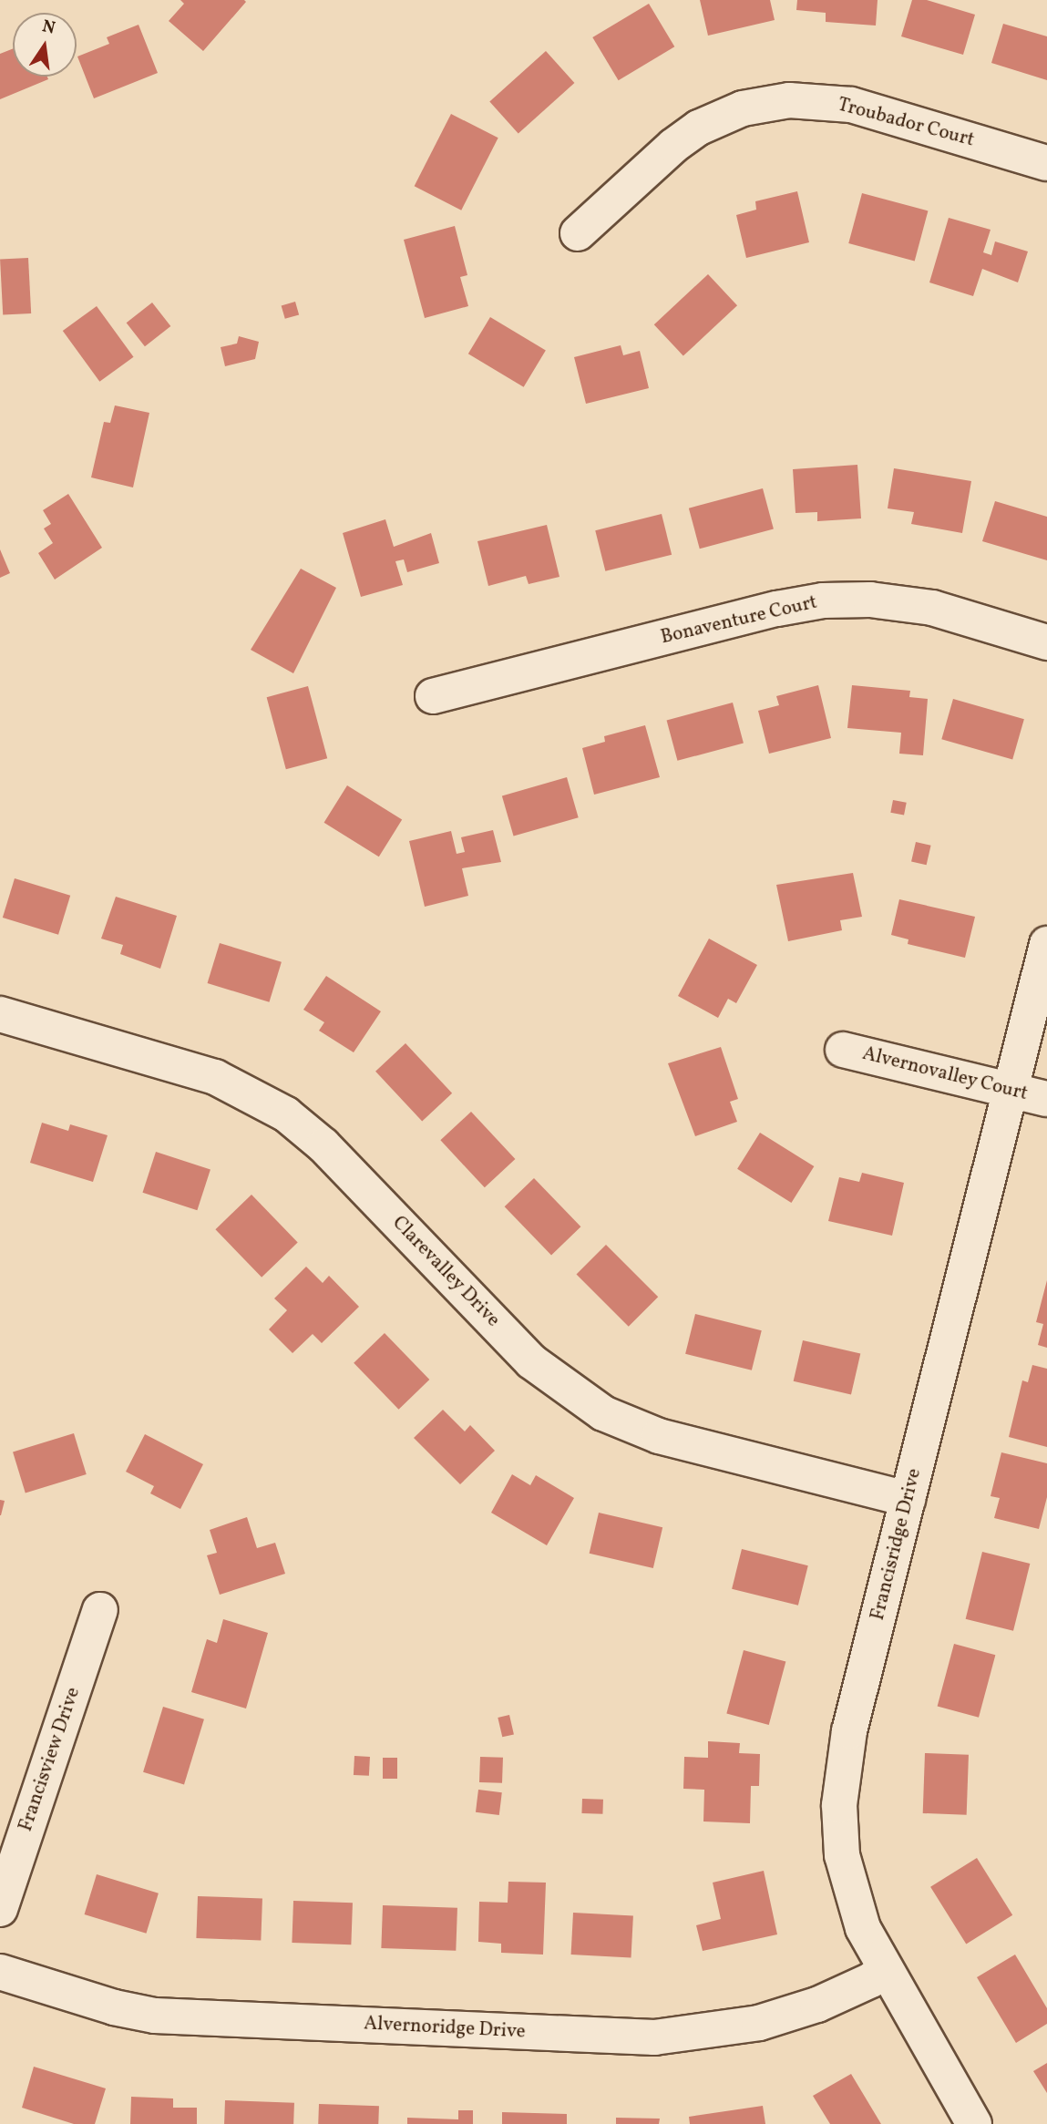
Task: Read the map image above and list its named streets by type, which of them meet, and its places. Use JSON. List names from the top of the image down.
{
  "streets": {
    "street": [
      "Troubador Court",
      "Bonaventure Court",
      "Alvernovalley Court",
      "Clarevalley Drive",
      "Francisridge Drive",
      "Francisview Drive",
      "Alvernoridge Drive"
    ]
  },
  "crossings": [
    ["Alvernovalley Court", "Francisridge Drive"],
    ["Clarevalley Drive", "Francisridge Drive"],
    ["Francisridge Drive", "Alvernoridge Drive"]
  ],
  "north": "top"
}
